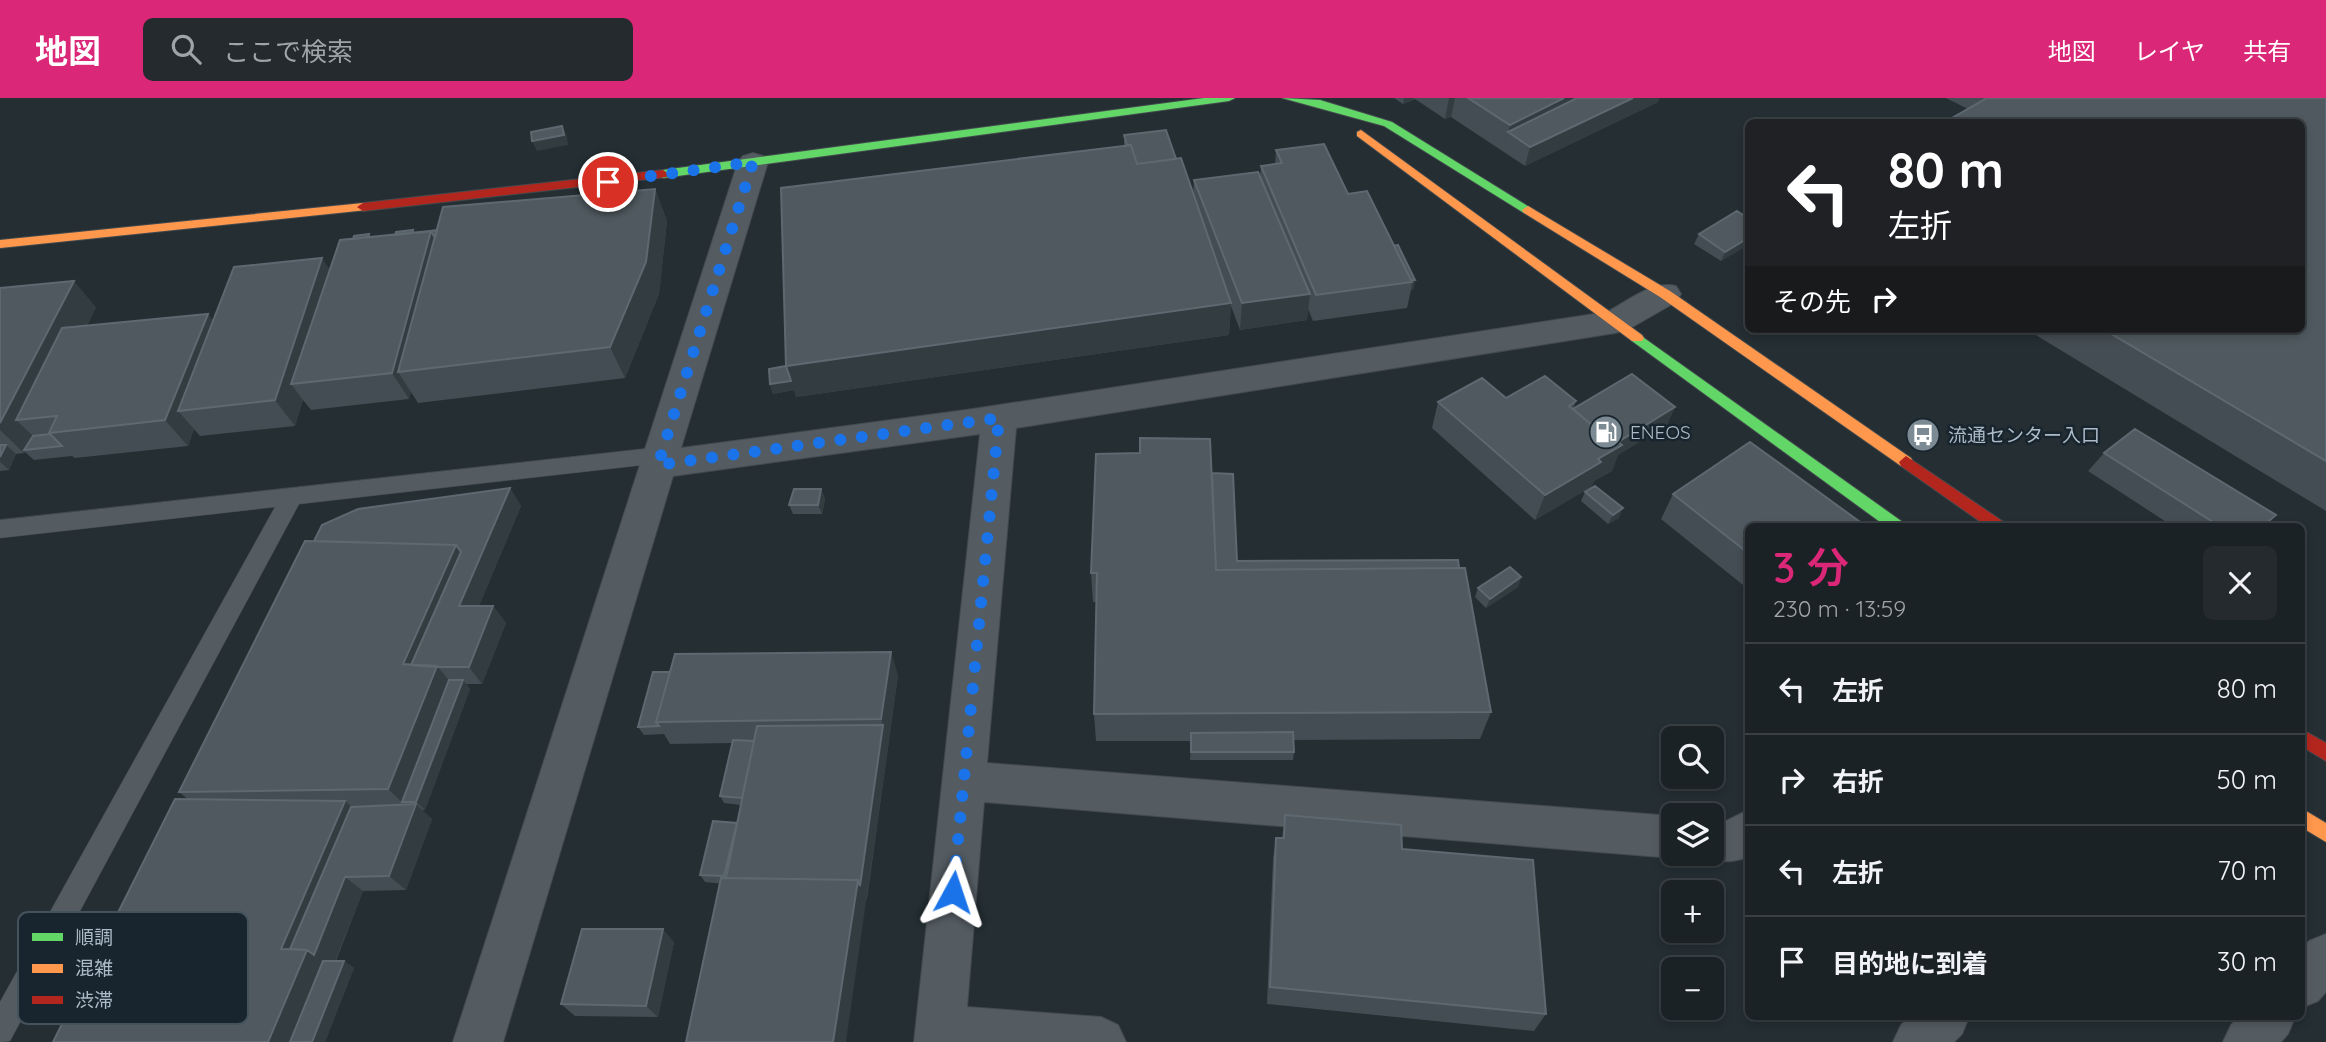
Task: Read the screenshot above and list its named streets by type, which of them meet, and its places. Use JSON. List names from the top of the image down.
{
  "places": {
    "fuel station": ["ENEOS"],
    "bus stop": ["流通センター入口"]
  },
  "legend": ["順調", "混雑", "渋滞"],
  "page": {
    "header": "地図",
    "search": "ここで検索",
    "nav": ["地図", "レイヤ", "共有"],
    "turn": ["80 m", "左折"],
    "then": "その先",
    "heading": ["3 分", "230 m · 13:59"],
    "list": [
      {
        "name": "左折",
        "value": "80 m"
      },
      {
        "name": "右折",
        "value": "50 m"
      },
      {
        "name": "左折",
        "value": "70 m"
      },
      {
        "name": "目的地に到着",
        "value": "30 m"
      }
    ],
    "map_buttons": ["+", "−"]
  }
}
